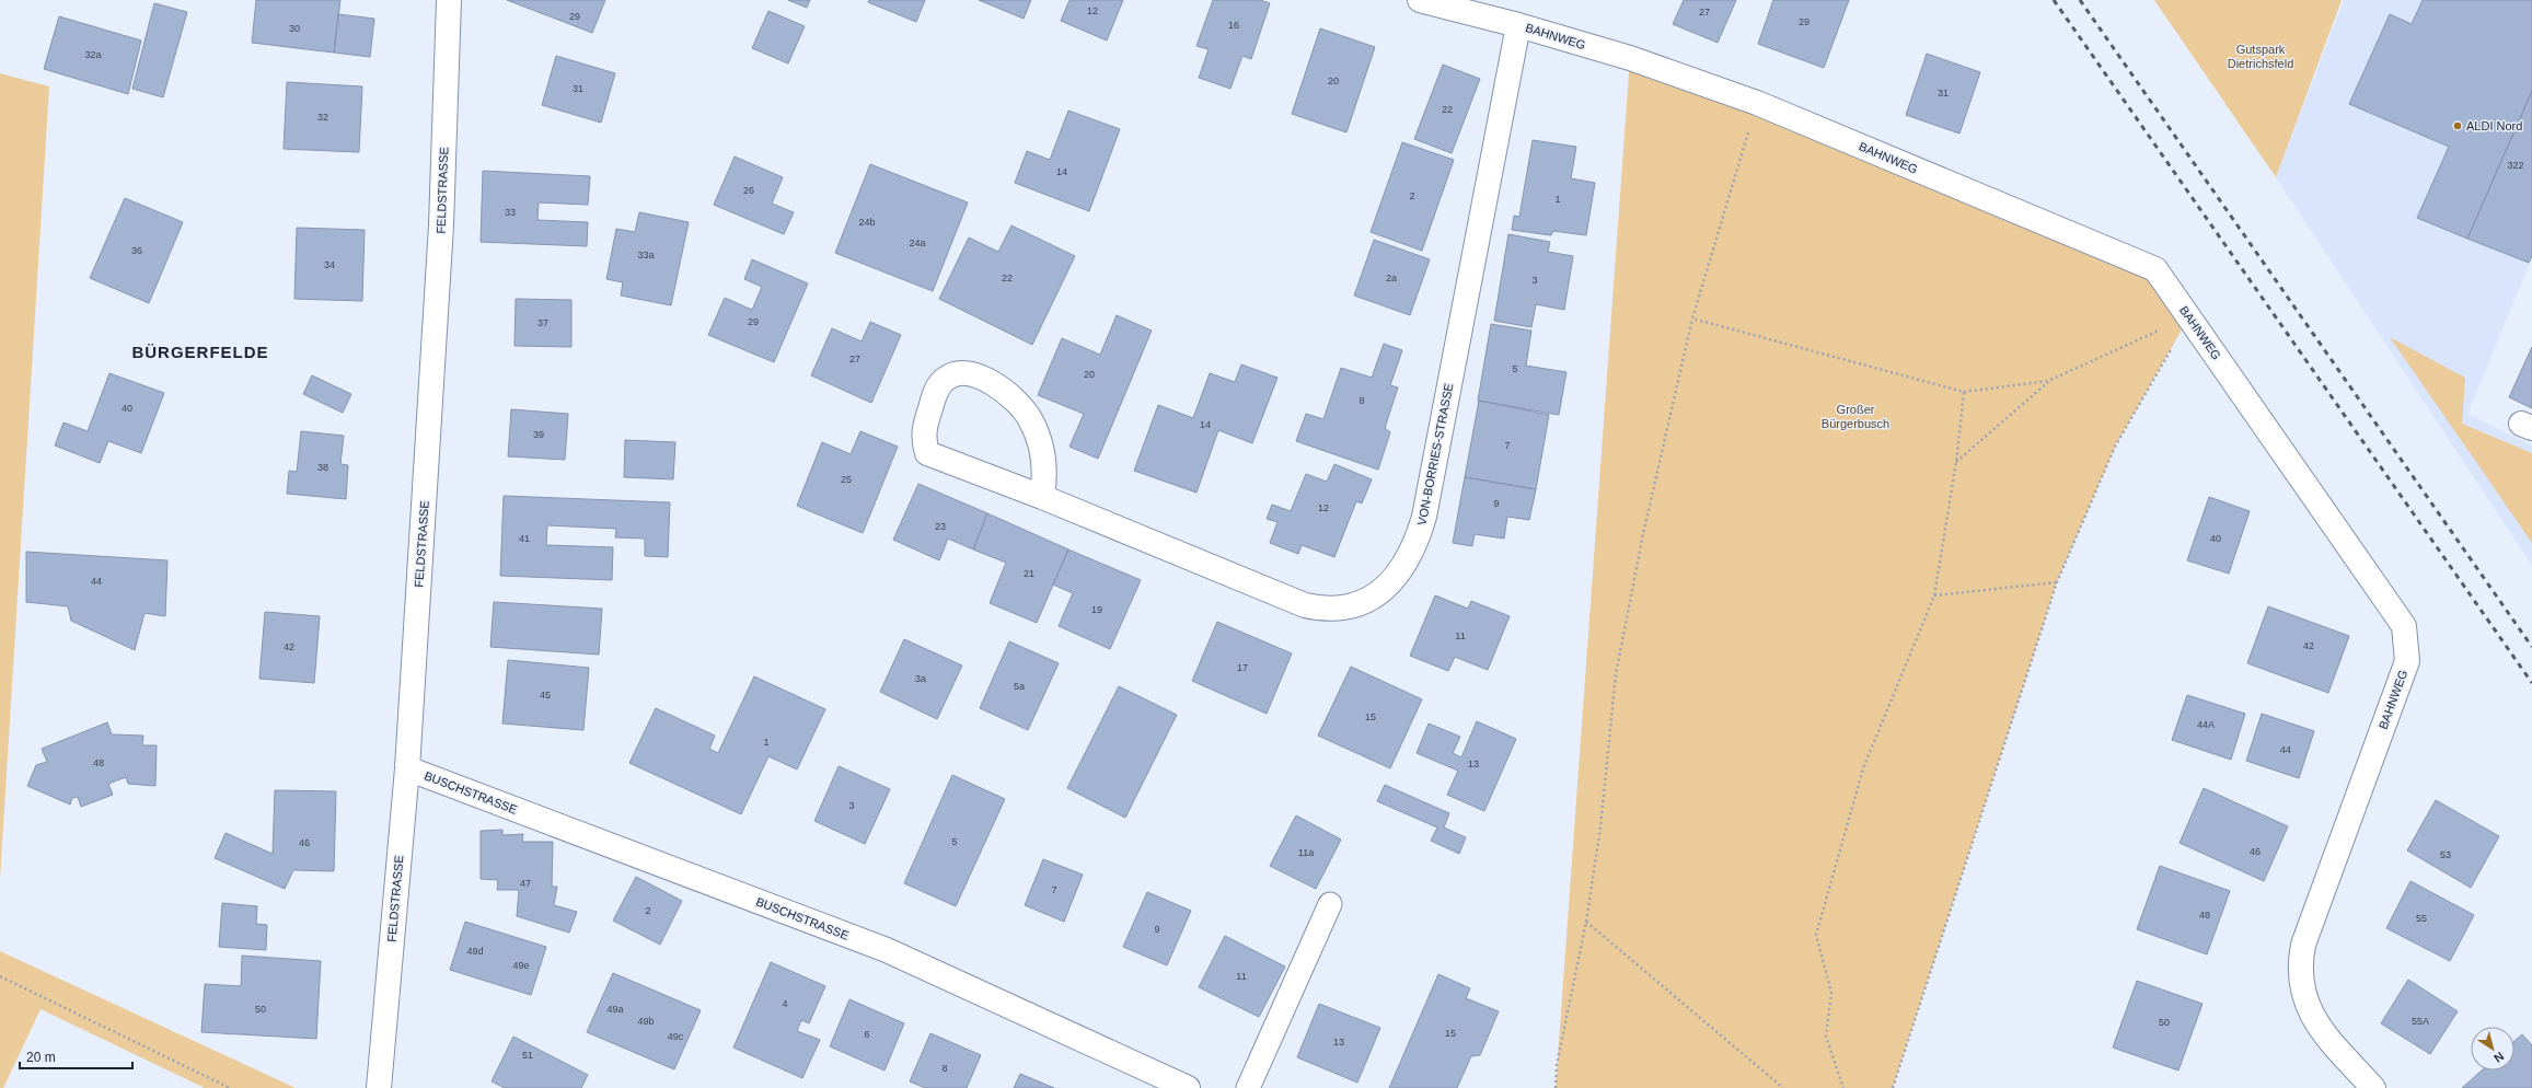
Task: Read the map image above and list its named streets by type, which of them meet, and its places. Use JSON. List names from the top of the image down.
{
  "streets": {
    "street": [
      "BAHNWEG",
      "FELDSTRASSE",
      "VON-BORRIES-STRASSE",
      "BUSCHSTRASSE"
    ]
  },
  "crossings": [
    ["BAHNWEG", "VON-BORRIES-STRASSE"],
    ["FELDSTRASSE", "BUSCHSTRASSE"]
  ],
  "districts": ["BÜRGERFELDE"],
  "parks": ["Gutspark Dietrichsfeld", "Großer Bürgerbusch"],
  "places": ["ALDI Nord"],
  "house_numbers": [
    "12",
    "27",
    "29",
    "29",
    "16",
    "30",
    "32a",
    "20",
    "31",
    "31",
    "22",
    "32",
    "322",
    "14",
    "26",
    "2",
    "1",
    "33",
    "24b",
    "24a",
    "36",
    "33a",
    "34",
    "22",
    "2a",
    "3",
    "29",
    "37",
    "27",
    "5",
    "20",
    "8",
    "40",
    "14",
    "39",
    "7",
    "38",
    "25",
    "9",
    "12",
    "23",
    "41",
    "40",
    "21",
    "44",
    "19",
    "11",
    "42",
    "42",
    "17",
    "3a",
    "5a",
    "45",
    "15",
    "44A",
    "1",
    "44",
    "48",
    "13",
    "3",
    "5",
    "46",
    "46",
    "11a",
    "53",
    "47",
    "7",
    "2",
    "48",
    "55",
    "9",
    "49d",
    "49e",
    "11",
    "4",
    "50",
    "49a",
    "49b",
    "55A",
    "50",
    "15",
    "6",
    "49c",
    "13",
    "51",
    "8"
  ],
  "scale_bar": "20 m",
  "north": "bottom right"
}
